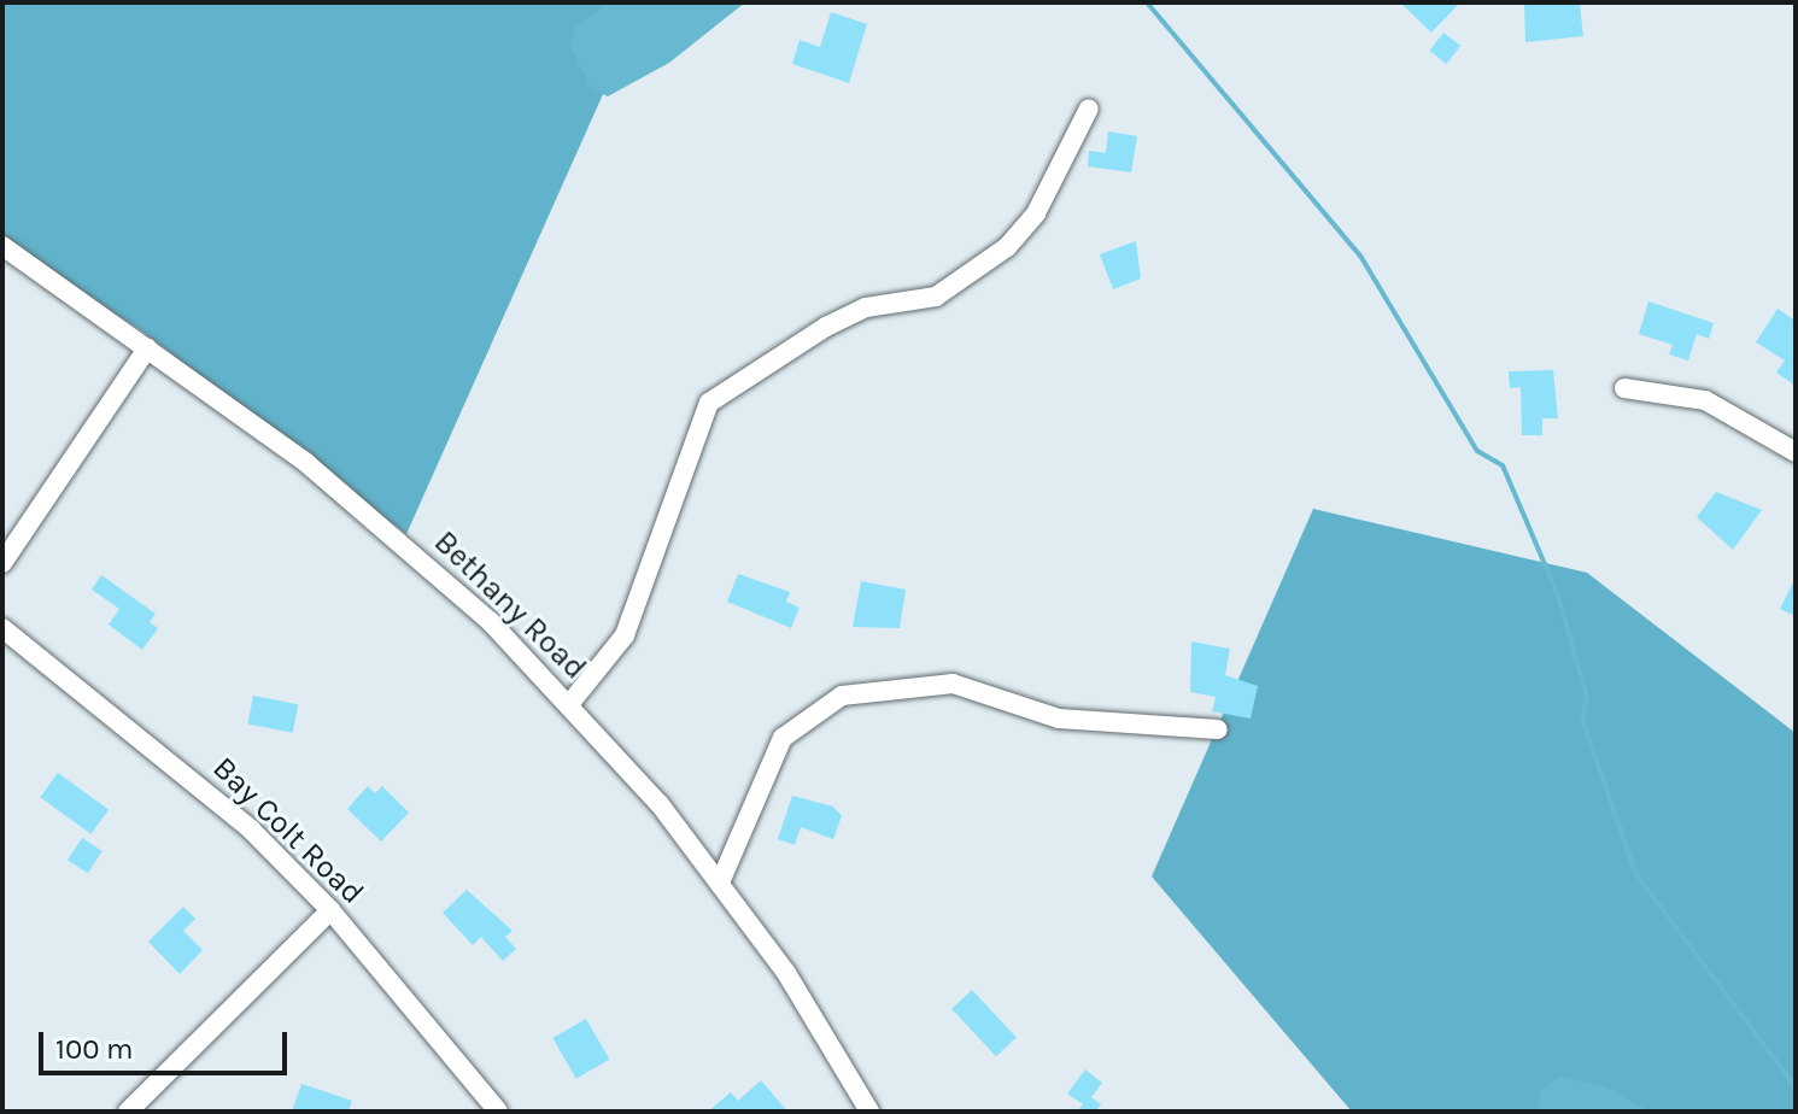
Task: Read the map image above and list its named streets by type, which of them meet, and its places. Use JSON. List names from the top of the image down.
{
  "streets": {
    "street": ["Bethany Road", "Bay Colt Road"]
  },
  "scale_bar": "100 m"
}
